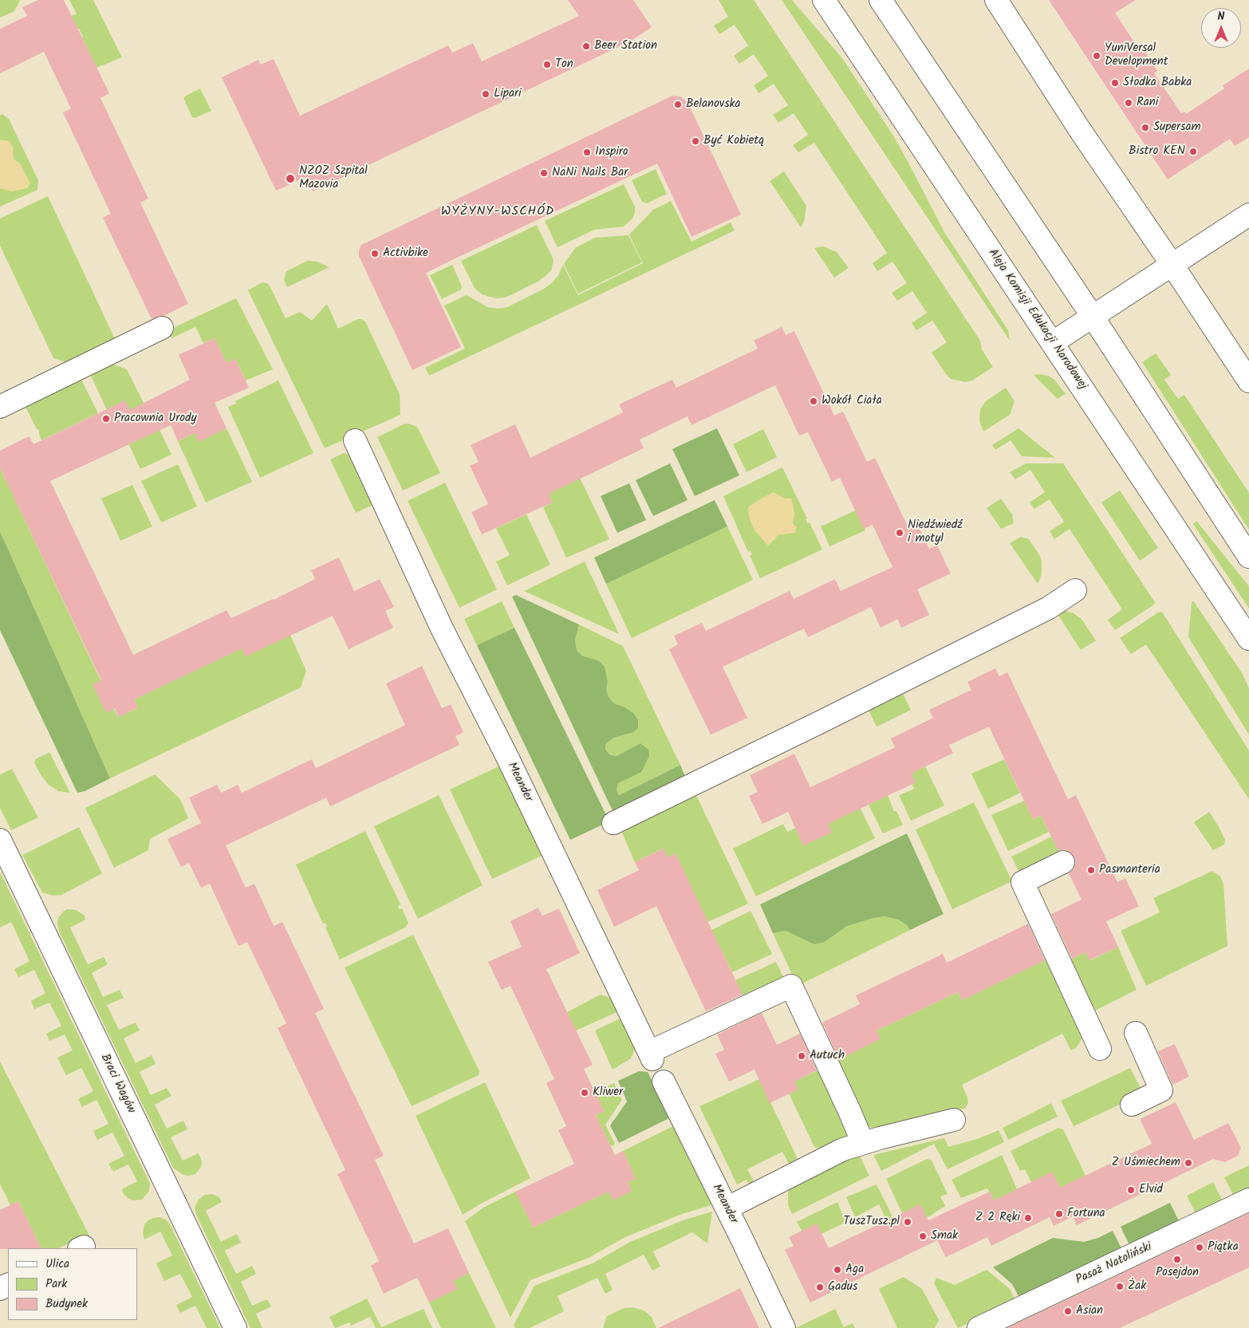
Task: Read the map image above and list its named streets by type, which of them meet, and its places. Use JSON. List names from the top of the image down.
{
  "streets": {
    "street": [
      "Aleja Komisji Edukacji Narodowej",
      "Meander",
      "Braci Wagów",
      "Pasaż Natoliński"
    ]
  },
  "districts": ["WYŻYNY-WSCHÓD"],
  "places": [
    "Beer Station",
    "YuniVersal Development",
    "Ton",
    "Słodka Babka",
    "Lipari",
    "Rani",
    "Belanovska",
    "Supersam",
    "Być Kobietą",
    "Bistro KEN",
    "Inspiro",
    "NaNi Nails Bar",
    "NZOZ Szpital Mazovia",
    "Activbike",
    "Wokół Ciała",
    "Pracownia Urody",
    "Niedźwiedź i motyl",
    "Pasmanteria",
    "Autuch",
    "Kliwer",
    "Z Uśmiechem",
    "Elvid",
    "Fortuna",
    "Z 2 Ręki",
    "TuszTusz.pl",
    "Smak",
    "Piątka",
    "Posejdon",
    "Aga",
    "Żak",
    "Gadus",
    "Asian"
  ],
  "legend": ["Ulica", "Park", "Budynek"],
  "north": "top"
}
